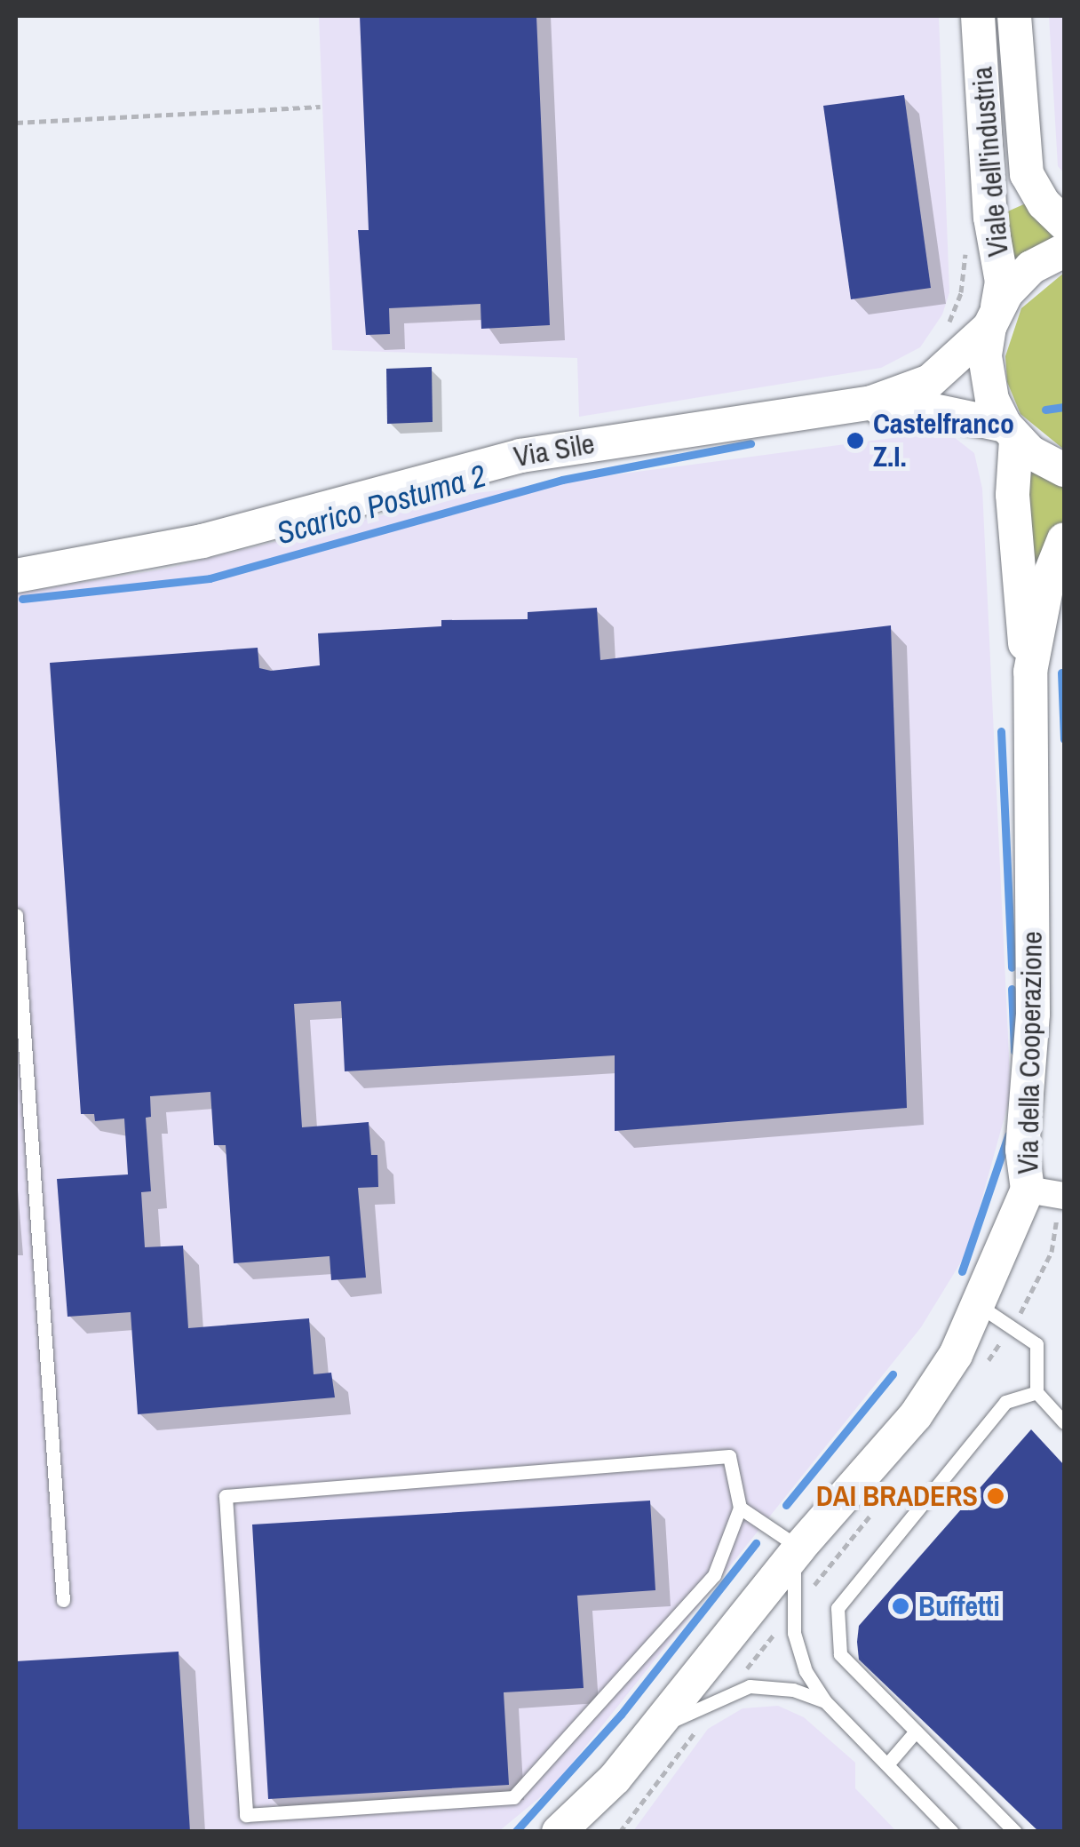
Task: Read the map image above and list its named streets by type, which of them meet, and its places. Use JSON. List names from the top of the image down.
{
  "streets": {
    "street": ["Viale dell'industria", "Via Sile", "Via della Cooperazione"]
  },
  "crossings": [
    ["Viale dell'industria", "Via Sile"],
    ["Viale dell'industria", "Via della Cooperazione"],
    ["Via Sile", "Via della Cooperazione"]
  ],
  "water": ["Scarico Postuma 2"],
  "places": ["Castelfranco Z.I.", "DAI BRADERS", "Buffetti"]
}
